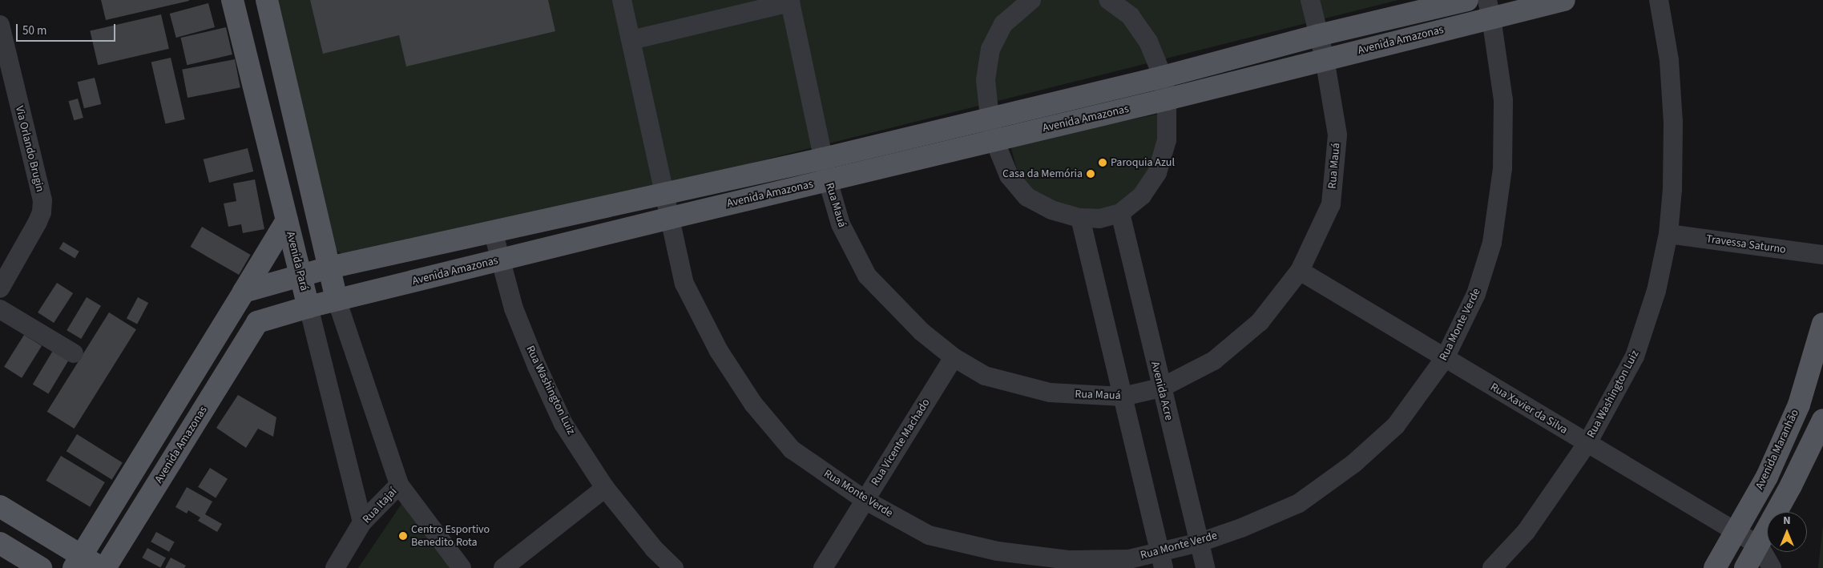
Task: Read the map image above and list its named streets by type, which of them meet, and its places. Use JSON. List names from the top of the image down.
{
  "streets": {
    "main road": ["Avenida Amazonas", "Avenida Pará", "Avenida Maranhão"],
    "street": [
      "Via Orlando Brugin",
      "Rua Mauá",
      "Travessa Saturno",
      "Rua Monte Verde",
      "Rua Washington Luiz",
      "Avenida Acre",
      "Rua Xavier da Silva",
      "Rua Vicente Machado",
      "Rua Itajaí"
    ]
  },
  "crossings": [
    ["Avenida Amazonas", "Rua Mauá"],
    ["Avenida Amazonas", "Avenida Pará"],
    ["Avenida Amazonas", "Rua Monte Verde"],
    ["Avenida Amazonas", "Rua Washington Luiz"],
    ["Rua Mauá", "Avenida Acre"],
    ["Rua Mauá", "Rua Xavier da Silva"],
    ["Rua Mauá", "Rua Vicente Machado"],
    ["Travessa Saturno", "Rua Washington Luiz"],
    ["Avenida Pará", "Rua Itajaí"],
    ["Rua Monte Verde", "Avenida Acre"],
    ["Rua Monte Verde", "Rua Xavier da Silva"],
    ["Rua Monte Verde", "Rua Vicente Machado"],
    ["Rua Washington Luiz", "Rua Xavier da Silva"],
    ["Rua Xavier da Silva", "Avenida Maranhão"]
  ],
  "places": ["Paroquia Azul", "Casa da Memória", "Centro Esportivo Benedito Rota"],
  "scale_bar": "50 m",
  "north": "top"
}
